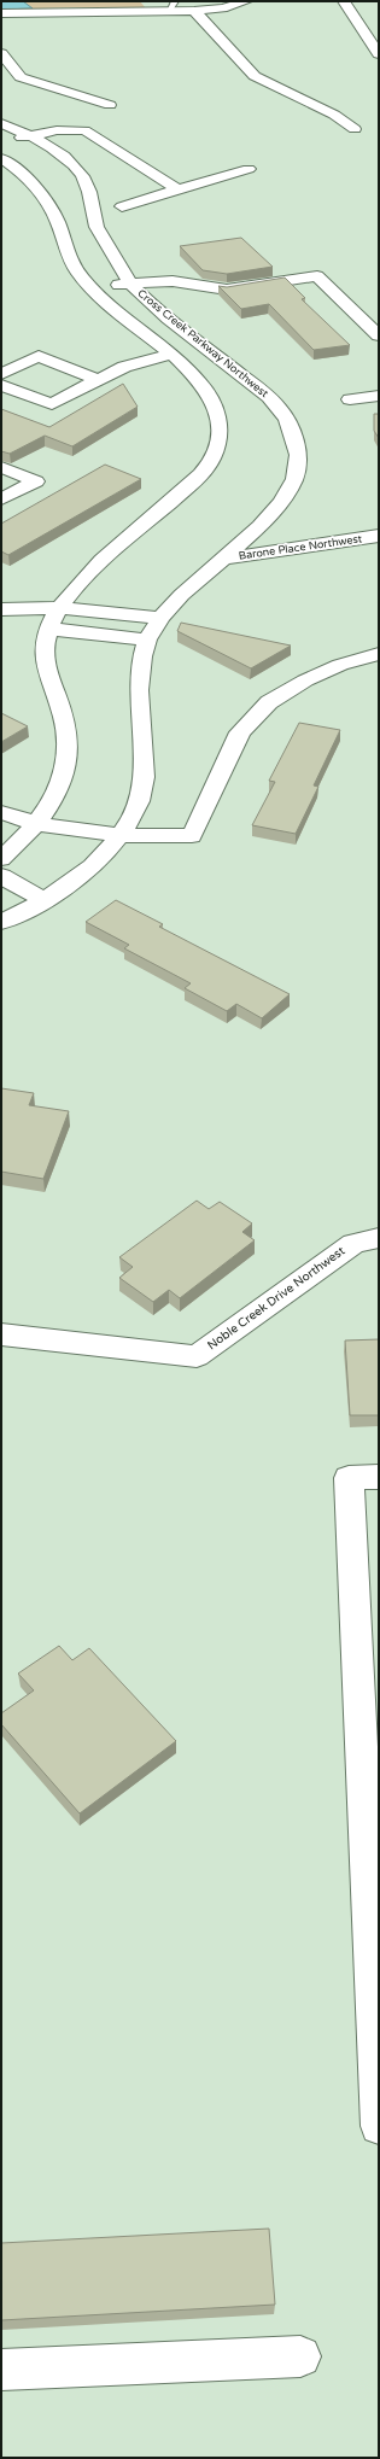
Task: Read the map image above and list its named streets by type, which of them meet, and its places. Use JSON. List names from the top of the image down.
{
  "streets": {
    "main road": ["Cross Creek Parkway Northwest", "Barone Place Northwest", "Noble Creek Drive Northwest"]
  },
  "crossings": [
    ["Cross Creek Parkway Northwest", "Barone Place Northwest"]
  ]
}
